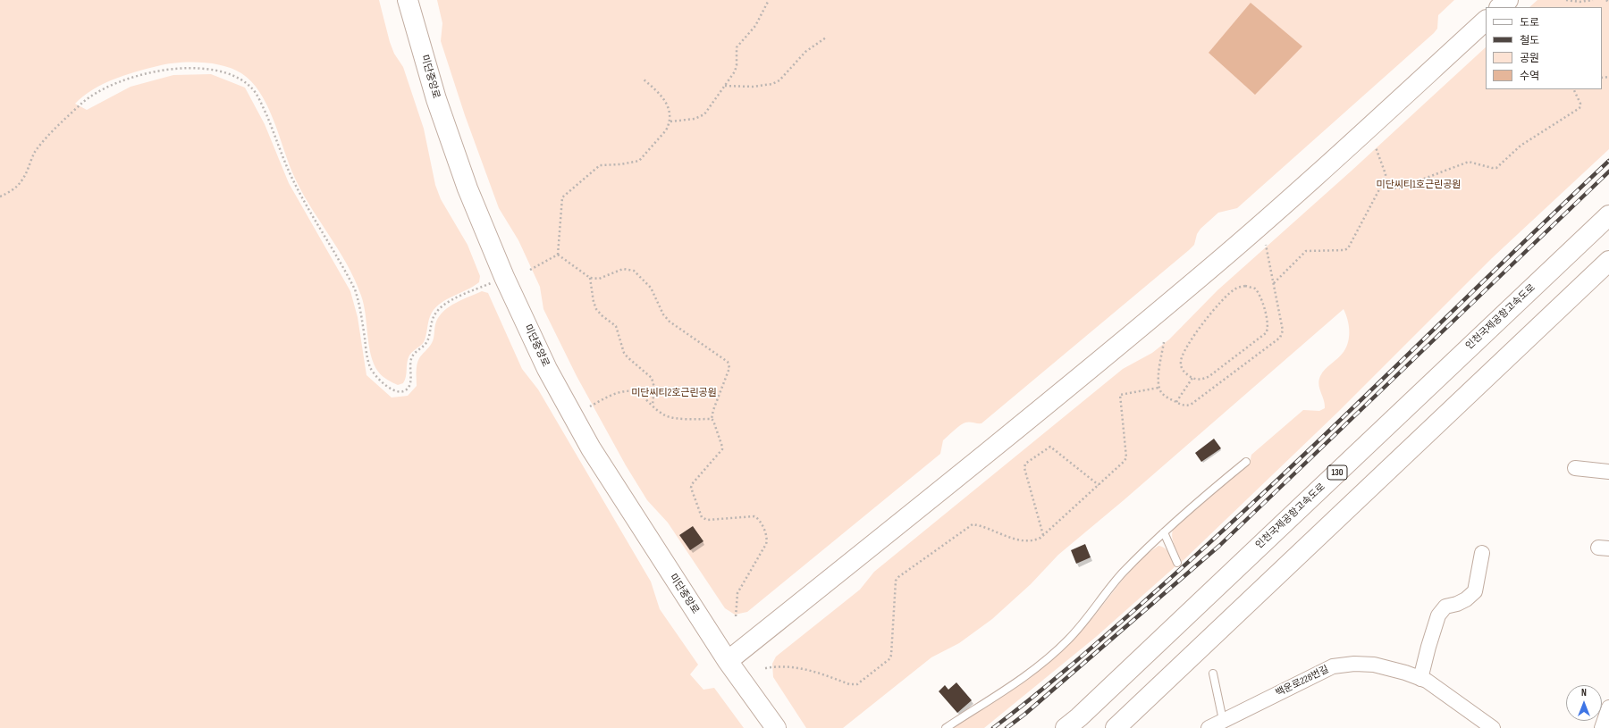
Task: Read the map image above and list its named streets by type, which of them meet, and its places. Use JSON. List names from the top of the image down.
{
  "streets": {
    "main road": ["미단중앙로", "인천국제공항고속도로", "130"],
    "street": ["백운로228번길"]
  },
  "parks": ["미단씨티1호근린공원", "미단씨티2호근린공원"],
  "legend": [
    "도로",
    "철도",
    "공원",
    "수역"
  ],
  "north": "top"
}
